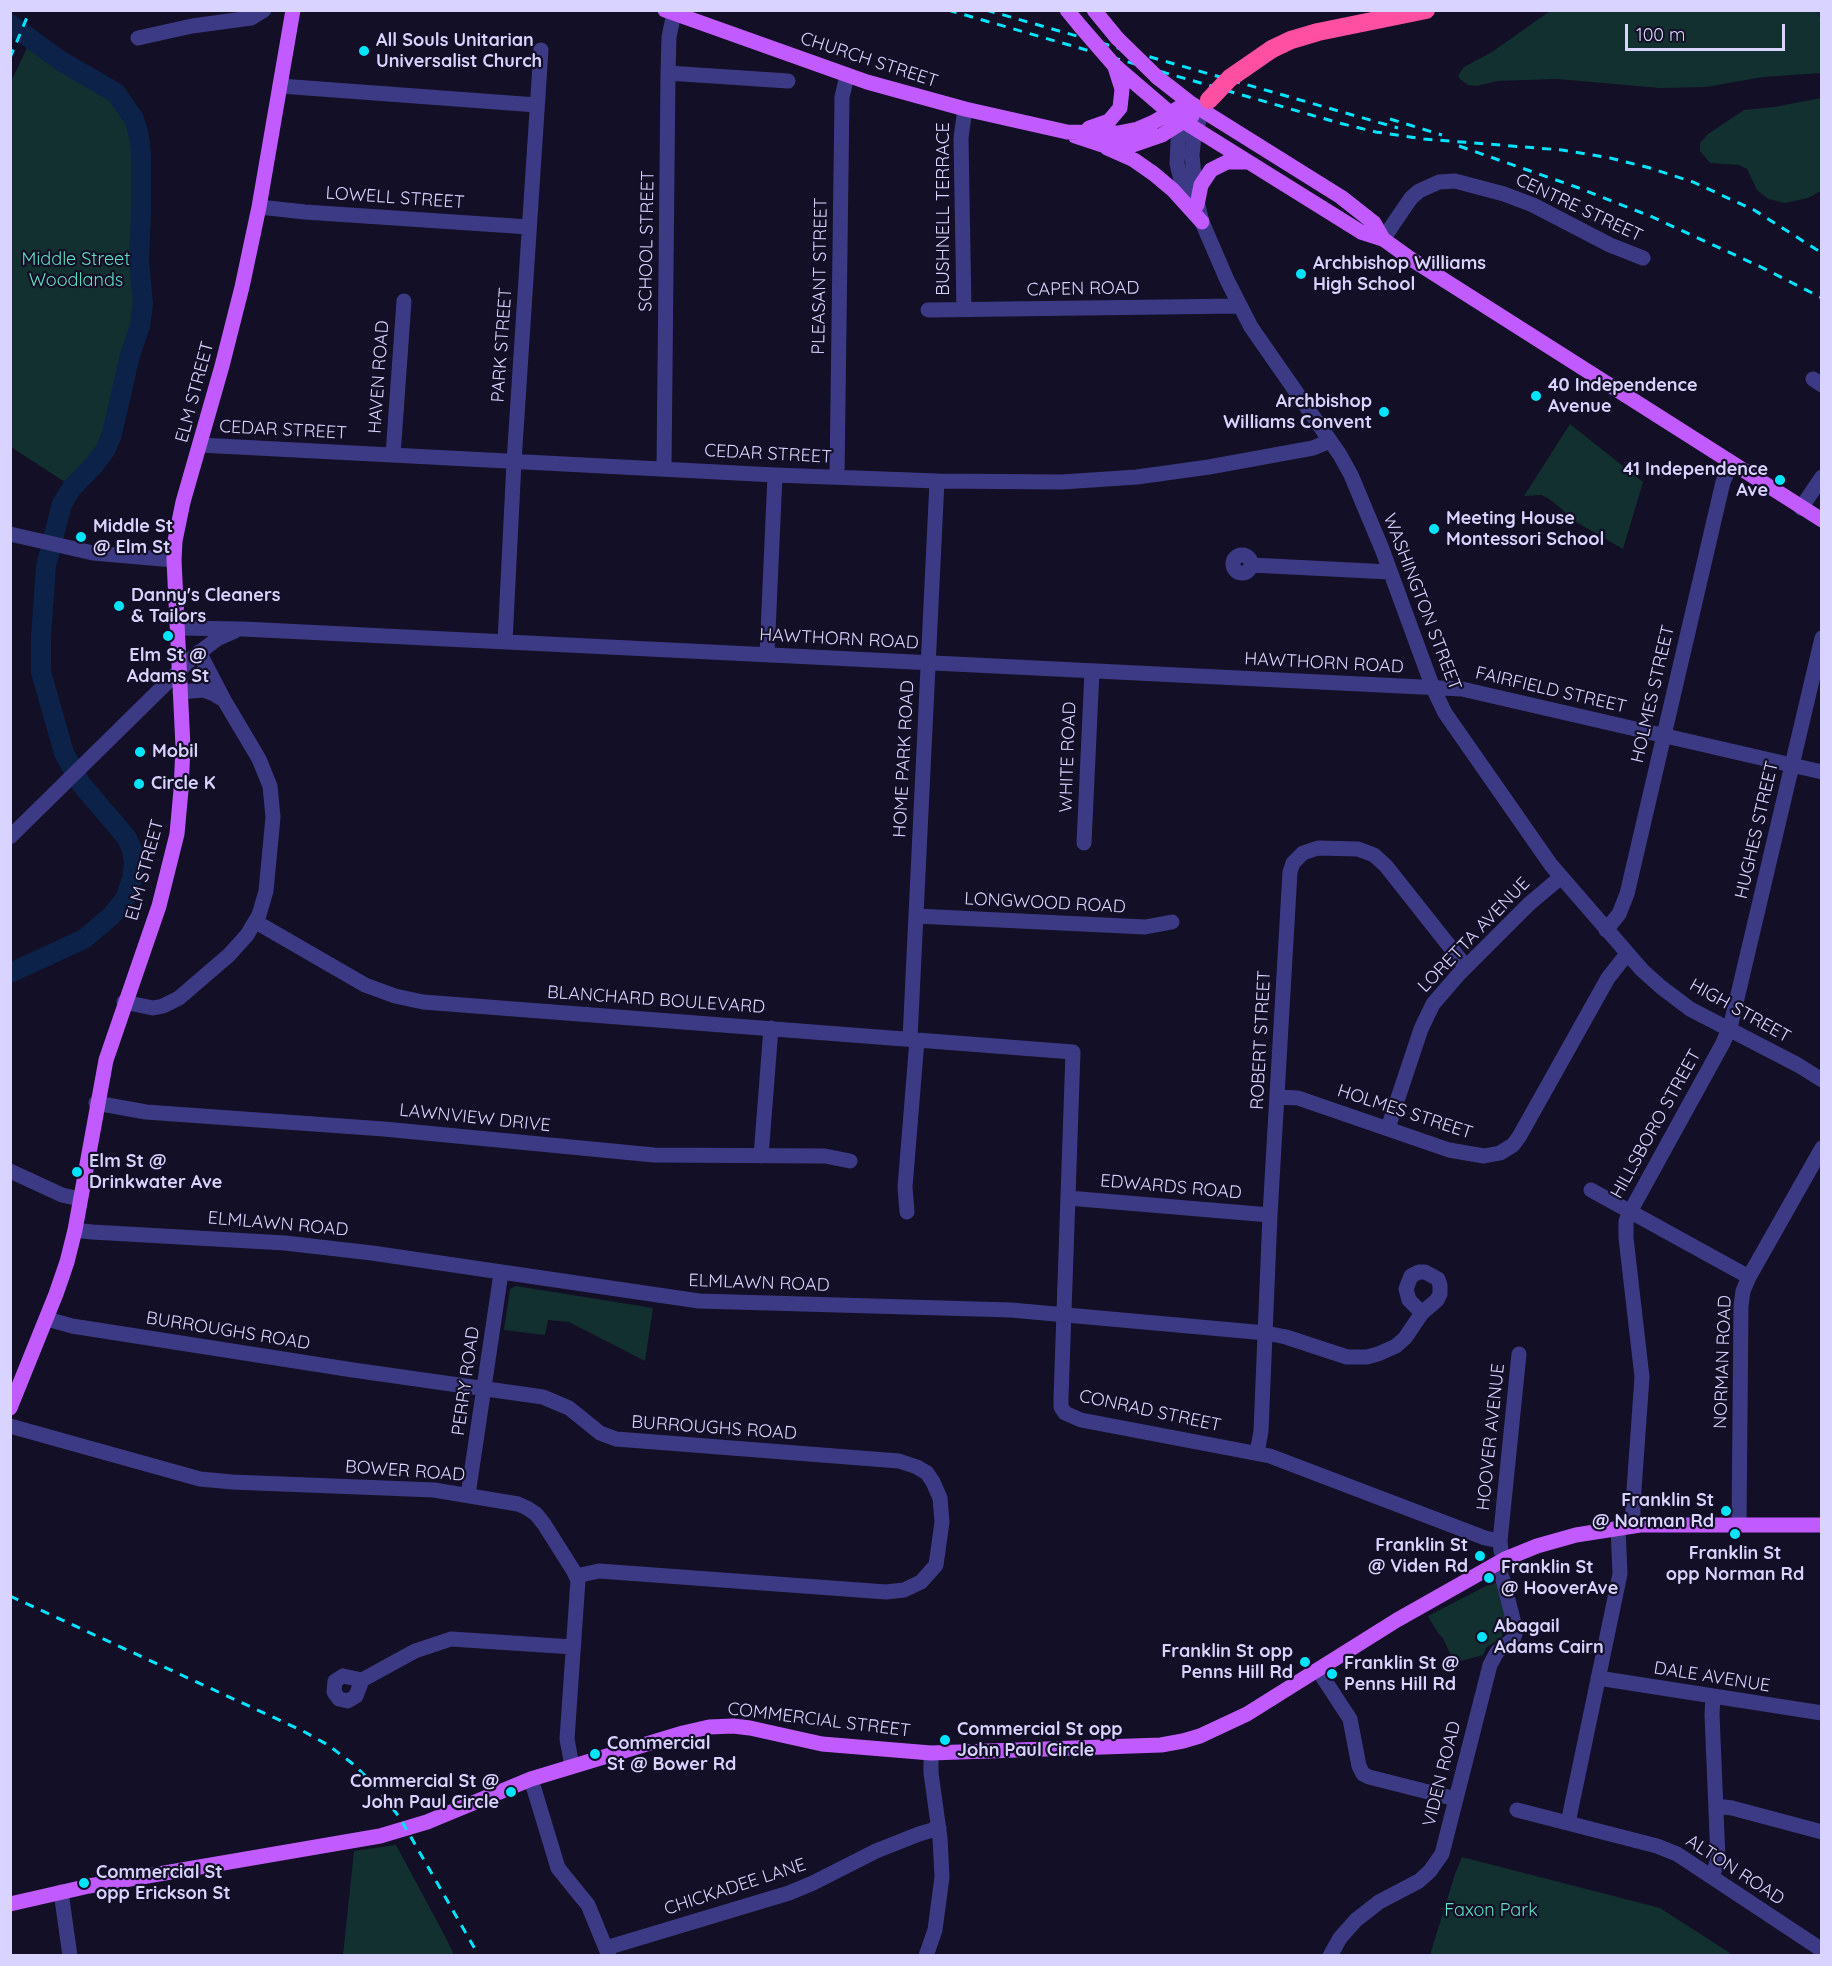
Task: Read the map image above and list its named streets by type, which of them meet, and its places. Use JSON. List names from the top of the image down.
{
  "streets": {
    "main road": ["CHURCH STREET", "ELM STREET", "COMMERCIAL STREET"],
    "street": [
      "LOWELL STREET",
      "CENTRE STREET",
      "BUSHNELL TERRACE",
      "SCHOOL STREET",
      "PLEASANT STREET",
      "CAPEN ROAD",
      "PARK STREET",
      "HAVEN ROAD",
      "CEDAR STREET",
      "WASHINGTON STREET",
      "HAWTHORN ROAD",
      "FAIRFIELD STREET",
      "HOLMES STREET",
      "WHITE ROAD",
      "HOME PARK ROAD",
      "HUGHES STREET",
      "LONGWOOD ROAD",
      "LORETTA AVENUE",
      "BLANCHARD BOULEVARD",
      "HIGH STREET",
      "ROBERT STREET",
      "LAWNVIEW DRIVE",
      "HILLSBORO STREET",
      "EDWARDS ROAD",
      "ELMLAWN ROAD",
      "BURROUGHS ROAD",
      "NORMAN ROAD",
      "PERRY ROAD",
      "CONRAD STREET",
      "HOOVER AVENUE",
      "BOWER ROAD",
      "DALE AVENUE",
      "VIDEN ROAD",
      "ALTON ROAD",
      "CHICKADEE LANE"
    ]
  },
  "crossings": [
    ["CHURCH STREET", "BUSHNELL TERRACE"],
    ["CHURCH STREET", "SCHOOL STREET"],
    ["CHURCH STREET", "PLEASANT STREET"],
    ["CHURCH STREET", "WASHINGTON STREET"],
    ["LOWELL STREET", "PARK STREET"],
    ["LOWELL STREET", "ELM STREET"],
    ["BUSHNELL TERRACE", "CAPEN ROAD"],
    ["SCHOOL STREET", "CEDAR STREET"],
    ["PLEASANT STREET", "CEDAR STREET"],
    ["CAPEN ROAD", "WASHINGTON STREET"],
    ["PARK STREET", "CEDAR STREET"],
    ["PARK STREET", "HAWTHORN ROAD"],
    ["HAVEN ROAD", "CEDAR STREET"],
    ["ELM STREET", "CEDAR STREET"],
    ["ELM STREET", "HAWTHORN ROAD"],
    ["ELM STREET", "LAWNVIEW DRIVE"],
    ["ELM STREET", "ELMLAWN ROAD"],
    ["ELM STREET", "BURROUGHS ROAD"],
    ["CEDAR STREET", "WASHINGTON STREET"],
    ["CEDAR STREET", "HOME PARK ROAD"],
    ["WASHINGTON STREET", "HAWTHORN ROAD"],
    ["WASHINGTON STREET", "FAIRFIELD STREET"],
    ["WASHINGTON STREET", "HOLMES STREET"],
    ["WASHINGTON STREET", "LORETTA AVENUE"],
    ["WASHINGTON STREET", "HIGH STREET"],
    ["HAWTHORN ROAD", "FAIRFIELD STREET"],
    ["HAWTHORN ROAD", "WHITE ROAD"],
    ["HAWTHORN ROAD", "HOME PARK ROAD"],
    ["FAIRFIELD STREET", "HOLMES STREET"],
    ["FAIRFIELD STREET", "HUGHES STREET"],
    ["HOLMES STREET", "LORETTA AVENUE"],
    ["HOLMES STREET", "ROBERT STREET"],
    ["HOME PARK ROAD", "LONGWOOD ROAD"],
    ["HOME PARK ROAD", "BLANCHARD BOULEVARD"],
    ["HUGHES STREET", "HIGH STREET"],
    ["HUGHES STREET", "HILLSBORO STREET"],
    ["LORETTA AVENUE", "ROBERT STREET"],
    ["BLANCHARD BOULEVARD", "CONRAD STREET"],
    ["HIGH STREET", "HILLSBORO STREET"],
    ["ROBERT STREET", "EDWARDS ROAD"],
    ["ROBERT STREET", "ELMLAWN ROAD"],
    ["ROBERT STREET", "CONRAD STREET"],
    ["HILLSBORO STREET", "DALE AVENUE"],
    ["HILLSBORO STREET", "COMMERCIAL STREET"],
    ["HILLSBORO STREET", "ALTON ROAD"],
    ["EDWARDS ROAD", "CONRAD STREET"],
    ["ELMLAWN ROAD", "PERRY ROAD"],
    ["ELMLAWN ROAD", "CONRAD STREET"],
    ["BURROUGHS ROAD", "PERRY ROAD"],
    ["BURROUGHS ROAD", "BOWER ROAD"],
    ["NORMAN ROAD", "COMMERCIAL STREET"],
    ["PERRY ROAD", "BOWER ROAD"],
    ["CONRAD STREET", "HOOVER AVENUE"],
    ["HOOVER AVENUE", "COMMERCIAL STREET"],
    ["HOOVER AVENUE", "VIDEN ROAD"],
    ["COMMERCIAL STREET", "VIDEN ROAD"]
  ],
  "parks": ["Middle Street Woodlands", "Faxon Park"],
  "places": [
    "All Souls Unitarian Universalist Church",
    "Archbishop Williams High School",
    "40 Independence Avenue",
    "Archbishop Williams Convent",
    "41 Independence Ave",
    "Meeting House Montessori School",
    "Middle St @ Elm St",
    "Danny's Cleaners & Tailors",
    "Elm St @ Adams St",
    "Mobil",
    "Circle K",
    "Elm St @ Drinkwater Ave",
    "Franklin St @ Norman Rd",
    "Franklin St opp Norman Rd",
    "Franklin St @ Viden Rd",
    "Franklin St @ HooverAve",
    "Abagail Adams Cairn",
    "Franklin St opp Penns Hill Rd",
    "Franklin St @ Penns Hill Rd",
    "Commercial St opp John Paul Circle",
    "Commercial St @ Bower Rd",
    "Commercial St @ John Paul Circle",
    "Commercial St opp Erickson St"
  ],
  "scale_bar": "100 m"
}
